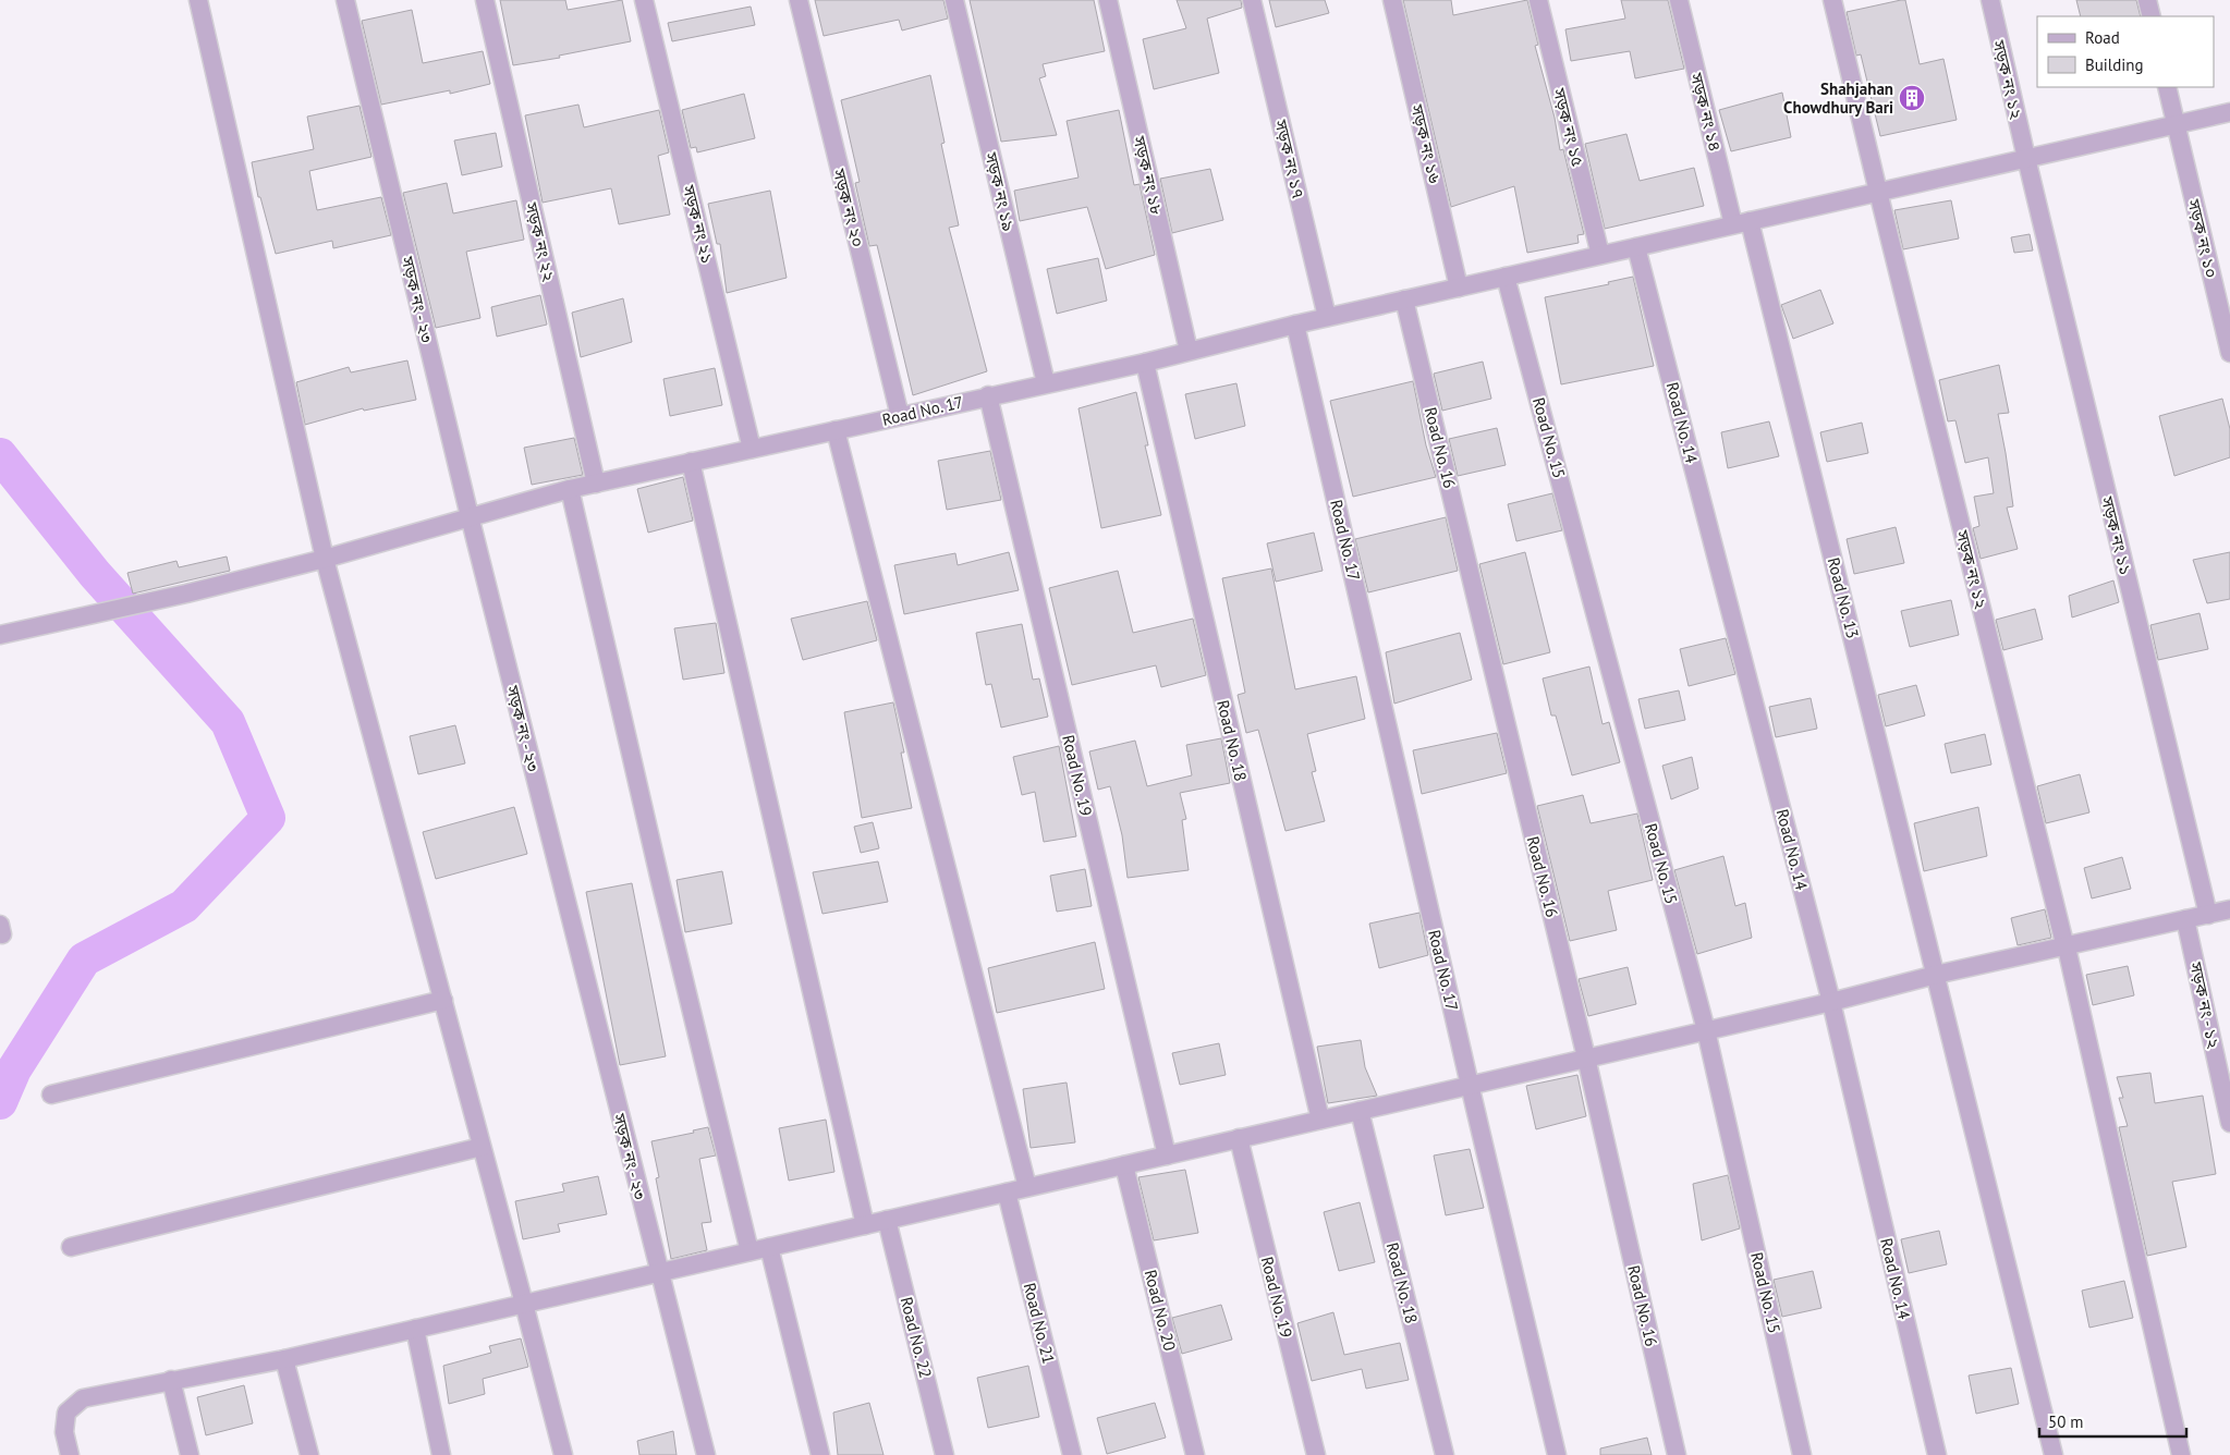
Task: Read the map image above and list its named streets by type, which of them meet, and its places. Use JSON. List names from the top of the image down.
{
  "streets": {
    "street": [
      "সড়ক নং ১২",
      "সড়ক নং ১৪",
      "সড়ক নং ১৫",
      "সড়ক নং ১৬",
      "সড়ক নং ১৭",
      "সড়ক নং ১৮",
      "সড়ক নং ১৯",
      "সড়ক নং ২০",
      "সড়ক নং ২১",
      "সড়ক নং ১০",
      "সড়ক নং ২২",
      "সড়ক নং - ২৩",
      "Road No. 17",
      "Road No. 14",
      "Road No. 15",
      "Road No. 16",
      "সড়ক নং ১১",
      "Road No. 13",
      "Road No. 18",
      "Road No. 19",
      "সড়ক নং - ১২",
      "Road No. 20",
      "Road No. 21",
      "Road No. 22"
    ]
  },
  "crossings": [
    ["সড়ক নং ১২", "সড়ক নং ১১"],
    ["সড়ক নং ১৪", "Road No. 13"],
    ["সড়ক নং ১৮", "Road No. 17"],
    ["সড়ক নং ১৯", "Road No. 17"],
    ["সড়ক নং ২০", "Road No. 17"],
    ["সড়ক নং ২১", "Road No. 17"],
    ["সড়ক নং ২২", "Road No. 17"],
    ["সড়ক নং - ২৩", "Road No. 17"],
    ["Road No. 17", "Road No. 18"],
    ["Road No. 17", "Road No. 19"]
  ],
  "places": {
    "building": ["Shahjahan Chowdhury Bari"]
  },
  "legend": ["Road", "Building"],
  "scale_bar": "50 m"
}
